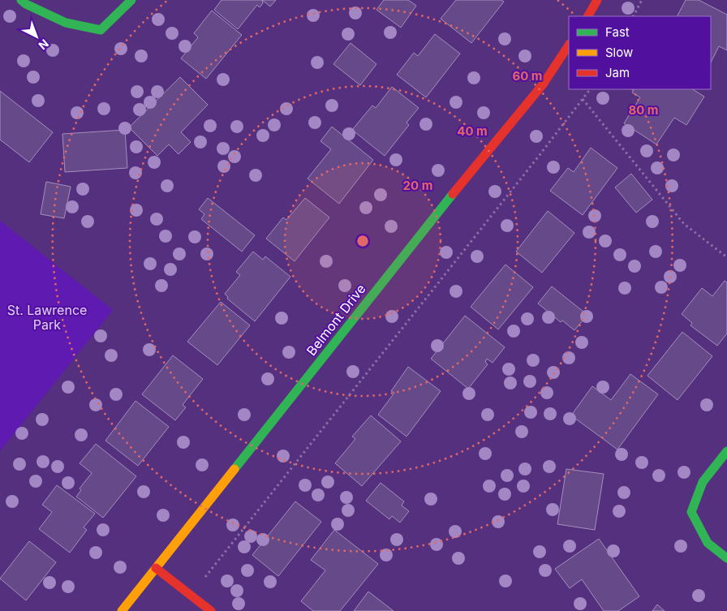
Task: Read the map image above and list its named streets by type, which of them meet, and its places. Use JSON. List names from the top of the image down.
{
  "streets": {
    "street": ["Belmont Drive"]
  },
  "parks": ["St. Lawrence Park"],
  "legend": ["Fast", "Slow", "Jam"],
  "north": "bottom right",
  "rings": [
    "60 m",
    "80 m",
    "40 m",
    "20 m"
  ]
}
